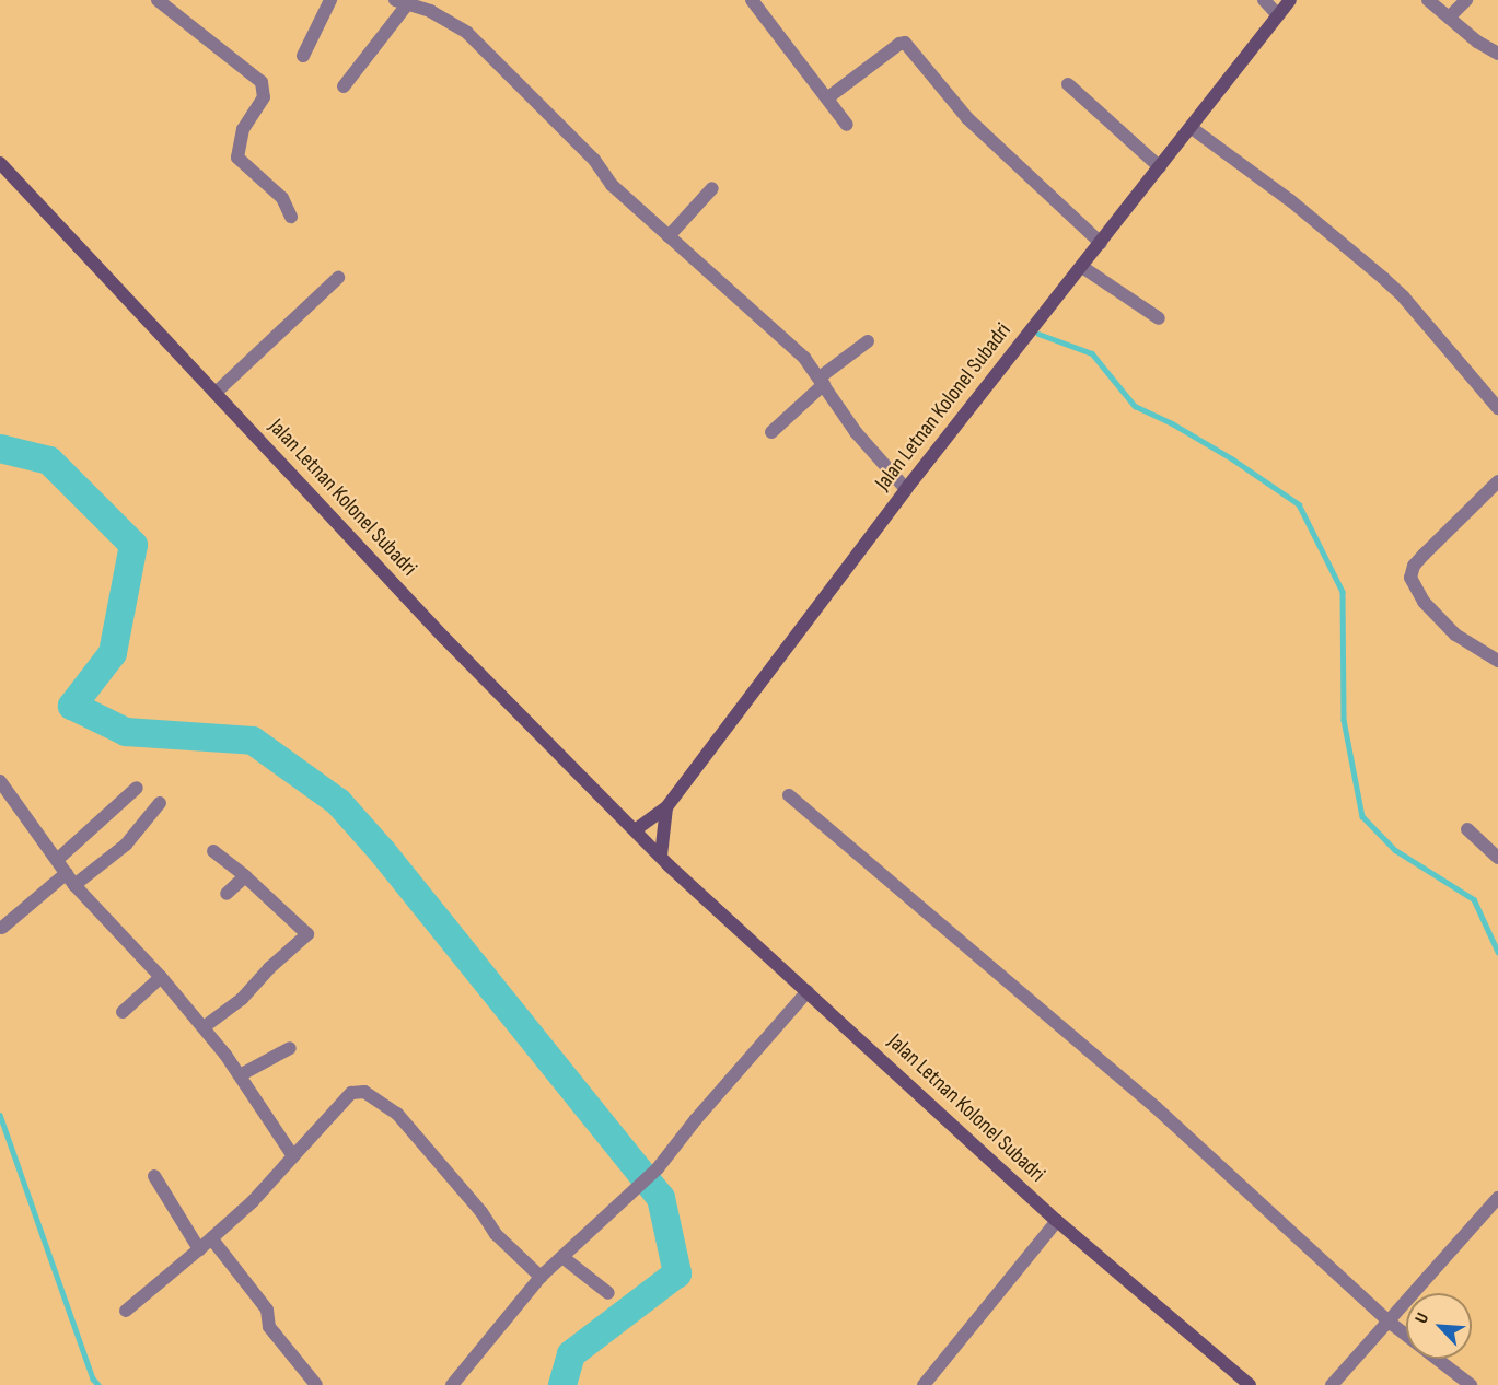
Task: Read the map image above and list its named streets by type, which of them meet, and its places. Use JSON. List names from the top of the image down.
{
  "streets": {
    "main road": ["Jalan Letnan Kolonel Subadri"]
  },
  "north": "top left"
}
